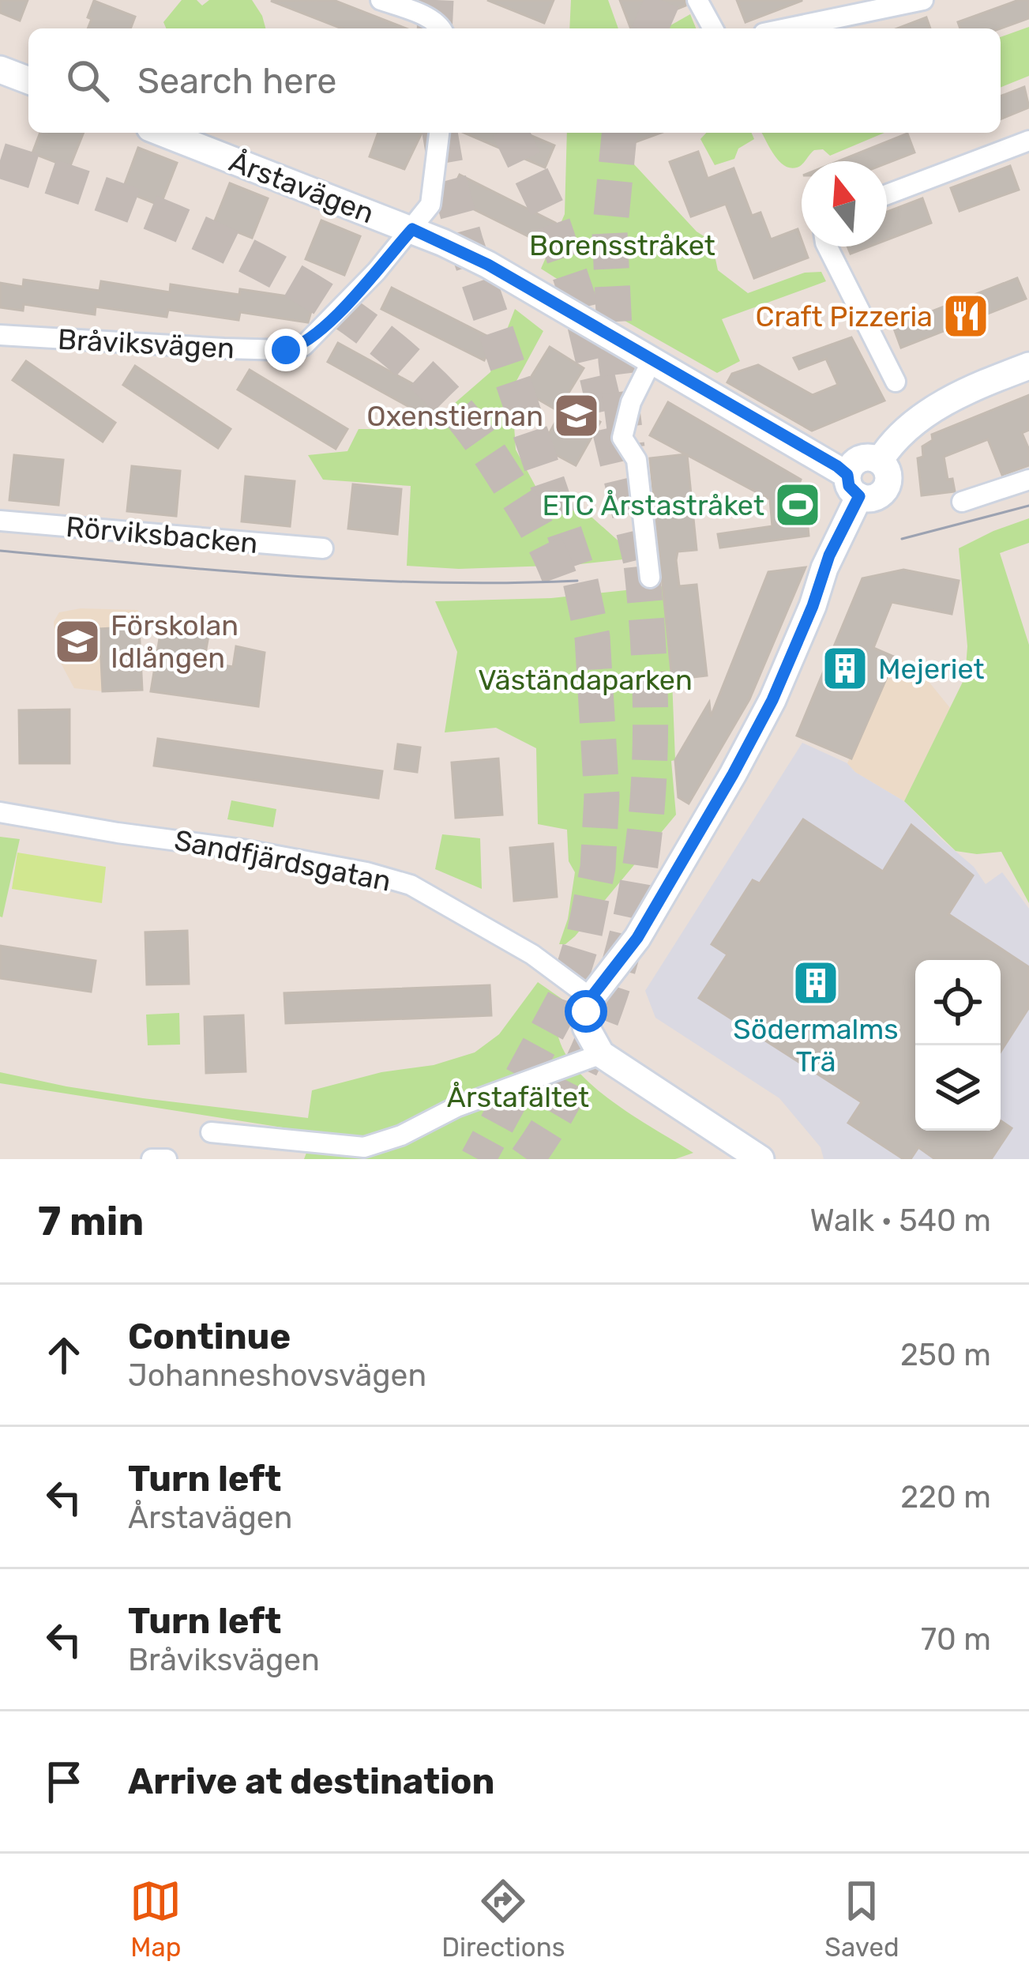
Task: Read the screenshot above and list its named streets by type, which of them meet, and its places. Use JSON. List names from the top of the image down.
{
  "streets": {
    "main road": ["Årstavägen"],
    "street": ["Bråviksvägen", "Rörviksbacken", "Sandfjärdsgatan"]
  },
  "crossings": [
    ["Årstavägen", "Bråviksvägen"]
  ],
  "parks": ["Borensstråket", "Väständaparken", "Årstafältet"],
  "places": {
    "restaurant": ["Craft Pizzeria"],
    "school or university": ["Oxenstiernan", "Förskolan Idlången"],
    "sports": ["ETC Årstastråket"],
    "building": ["Mejeriet", "Södermalms Trä"]
  },
  "north": "top",
  "page": {
    "search": "Search here",
    "heading": ["7 min", "Walk · 540 m"],
    "list": [
      ["Continue", "Johanneshovsvägen", "250 m"],
      ["Turn left", "Årstavägen", "220 m"],
      ["Turn left", "Bråviksvägen", "70 m"],
      "Arrive at destination"
    ],
    "nav": ["Map", "Directions", "Saved"]
  }
}
